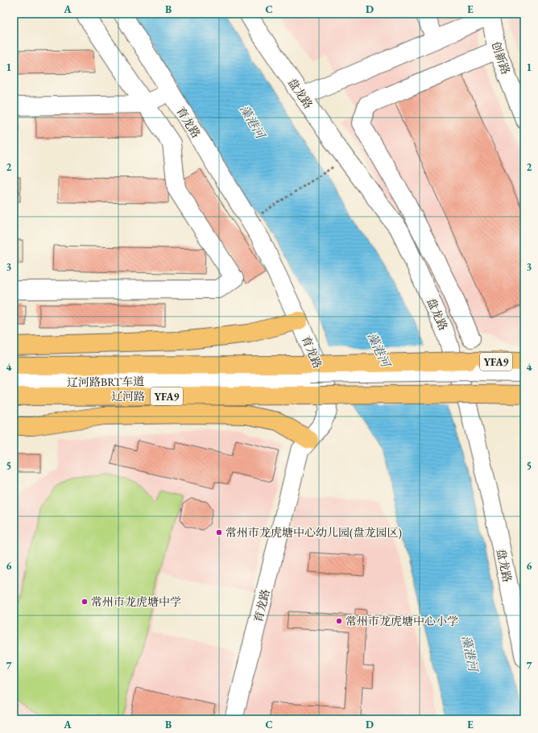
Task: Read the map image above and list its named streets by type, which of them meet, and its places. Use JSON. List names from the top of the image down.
{
  "streets": {
    "main road": ["YFA9", "辽河路"],
    "street": [
      "创新路",
      "盘龙路",
      "育龙路",
      "辽河路BRT车道"
    ]
  },
  "crossings": [
    ["YFA9", "辽河路BRT车道"],
    ["YFA9", "辽河路"],
    ["辽河路BRT车道", "辽河路"]
  ],
  "water": ["藻港河"],
  "places": ["常州市龙虎塘中心幼儿园(盘龙园区)", "常州市龙虎塘中学", "常州市龙虎塘中心小学"],
  "grid": {
    "columns": [
      "A",
      "B",
      "C",
      "D",
      "E"
    ],
    "rows": [
      "1",
      "2",
      "3",
      "4",
      "5",
      "6",
      "7"
    ]
  }
}
